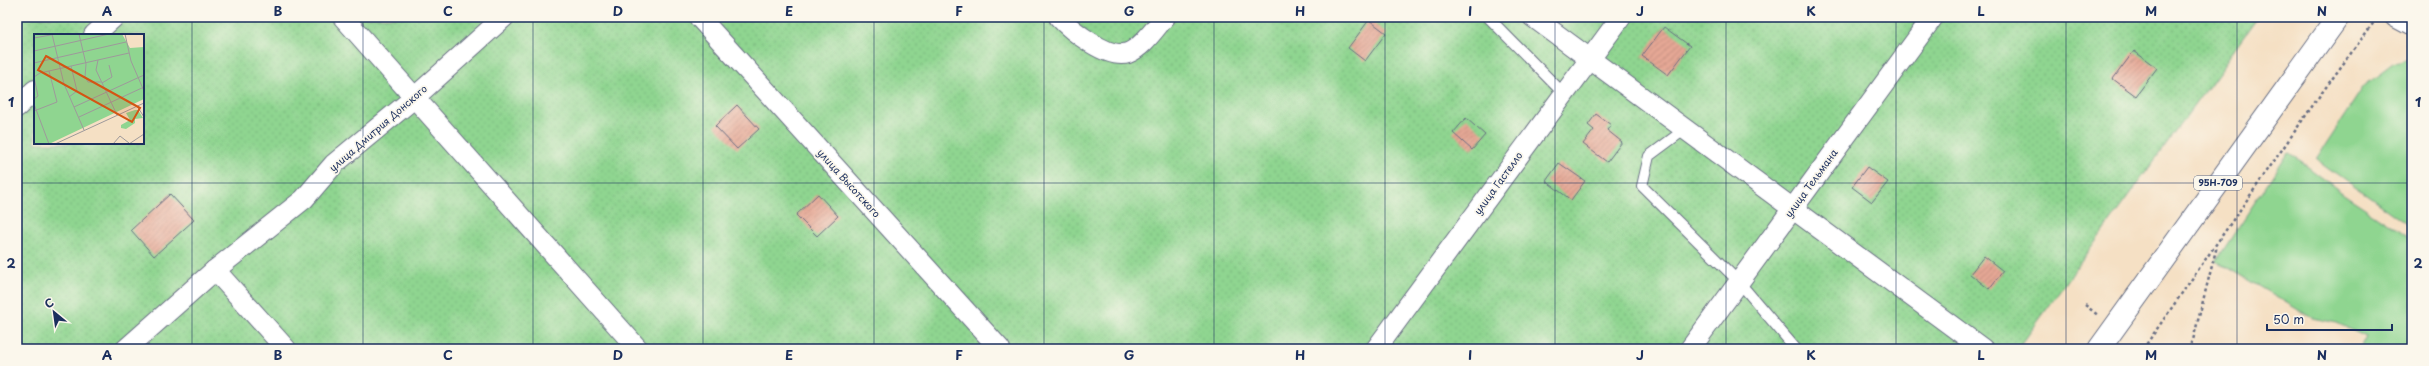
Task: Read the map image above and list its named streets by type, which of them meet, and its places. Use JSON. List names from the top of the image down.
{
  "streets": {
    "main road": ["95Н-709"],
    "street": [
      "улица Дмитрия Донского",
      "улица Высотского",
      "улица Гастелло",
      "улица Тельмана"
    ]
  },
  "scale_bar": "50 m",
  "north": "top left",
  "grid": {
    "columns": [
      "A",
      "B",
      "C",
      "D",
      "E",
      "F",
      "G",
      "H",
      "I",
      "J",
      "K",
      "L",
      "M",
      "N"
    ],
    "rows": ["1", "2"]
  }
}
